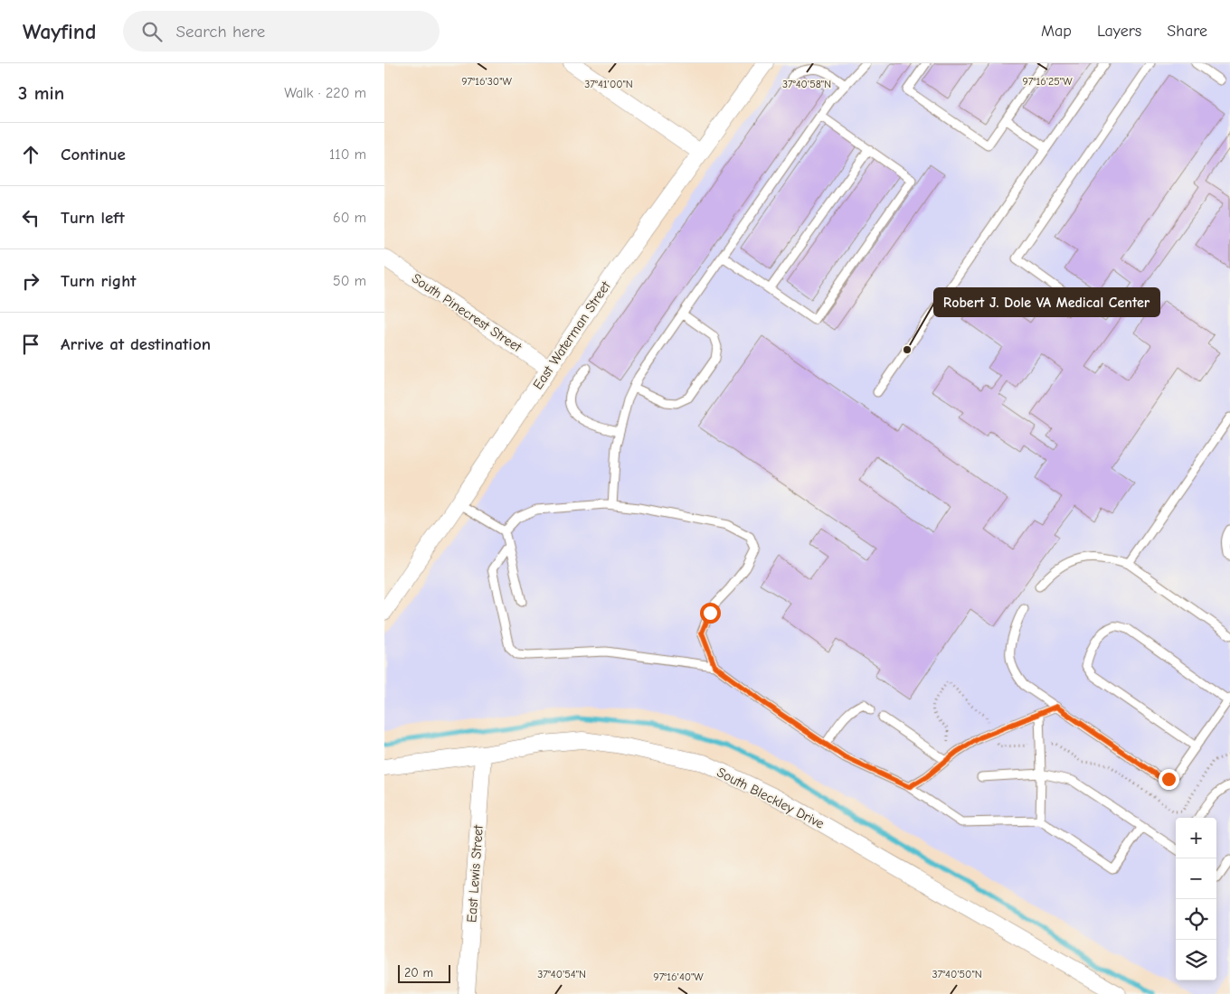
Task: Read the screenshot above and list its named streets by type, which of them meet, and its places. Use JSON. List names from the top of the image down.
{
  "streets": {
    "street": [
      "South Pinecrest Street",
      "East Waterman Street",
      "South Bleckley Drive",
      "East Lewis Street"
    ]
  },
  "crossings": [
    ["South Pinecrest Street", "East Waterman Street"],
    ["South Bleckley Drive", "East Lewis Street"]
  ],
  "places": ["Robert J. Dole VA Medical Center"],
  "scale_bar": "20 m",
  "page": {
    "header": "Wayfind",
    "search": "Search here",
    "nav": ["Map", "Layers", "Share"],
    "heading": ["3 min", "Walk · 220 m"],
    "list": [
      ["Continue", "110 m"],
      ["Turn left", "60 m"],
      ["Turn right", "50 m"],
      "Arrive at destination"
    ],
    "map_buttons": ["+", "−"],
    "scale": "20 m"
  },
  "coordinates": [
    "97°16'25\"W",
    "97°16'30\"W",
    "37°41'00\"N",
    "37°40'58\"N",
    "37°40'54\"N",
    "37°40'50\"N",
    "97°16'40\"W"
  ]
}
